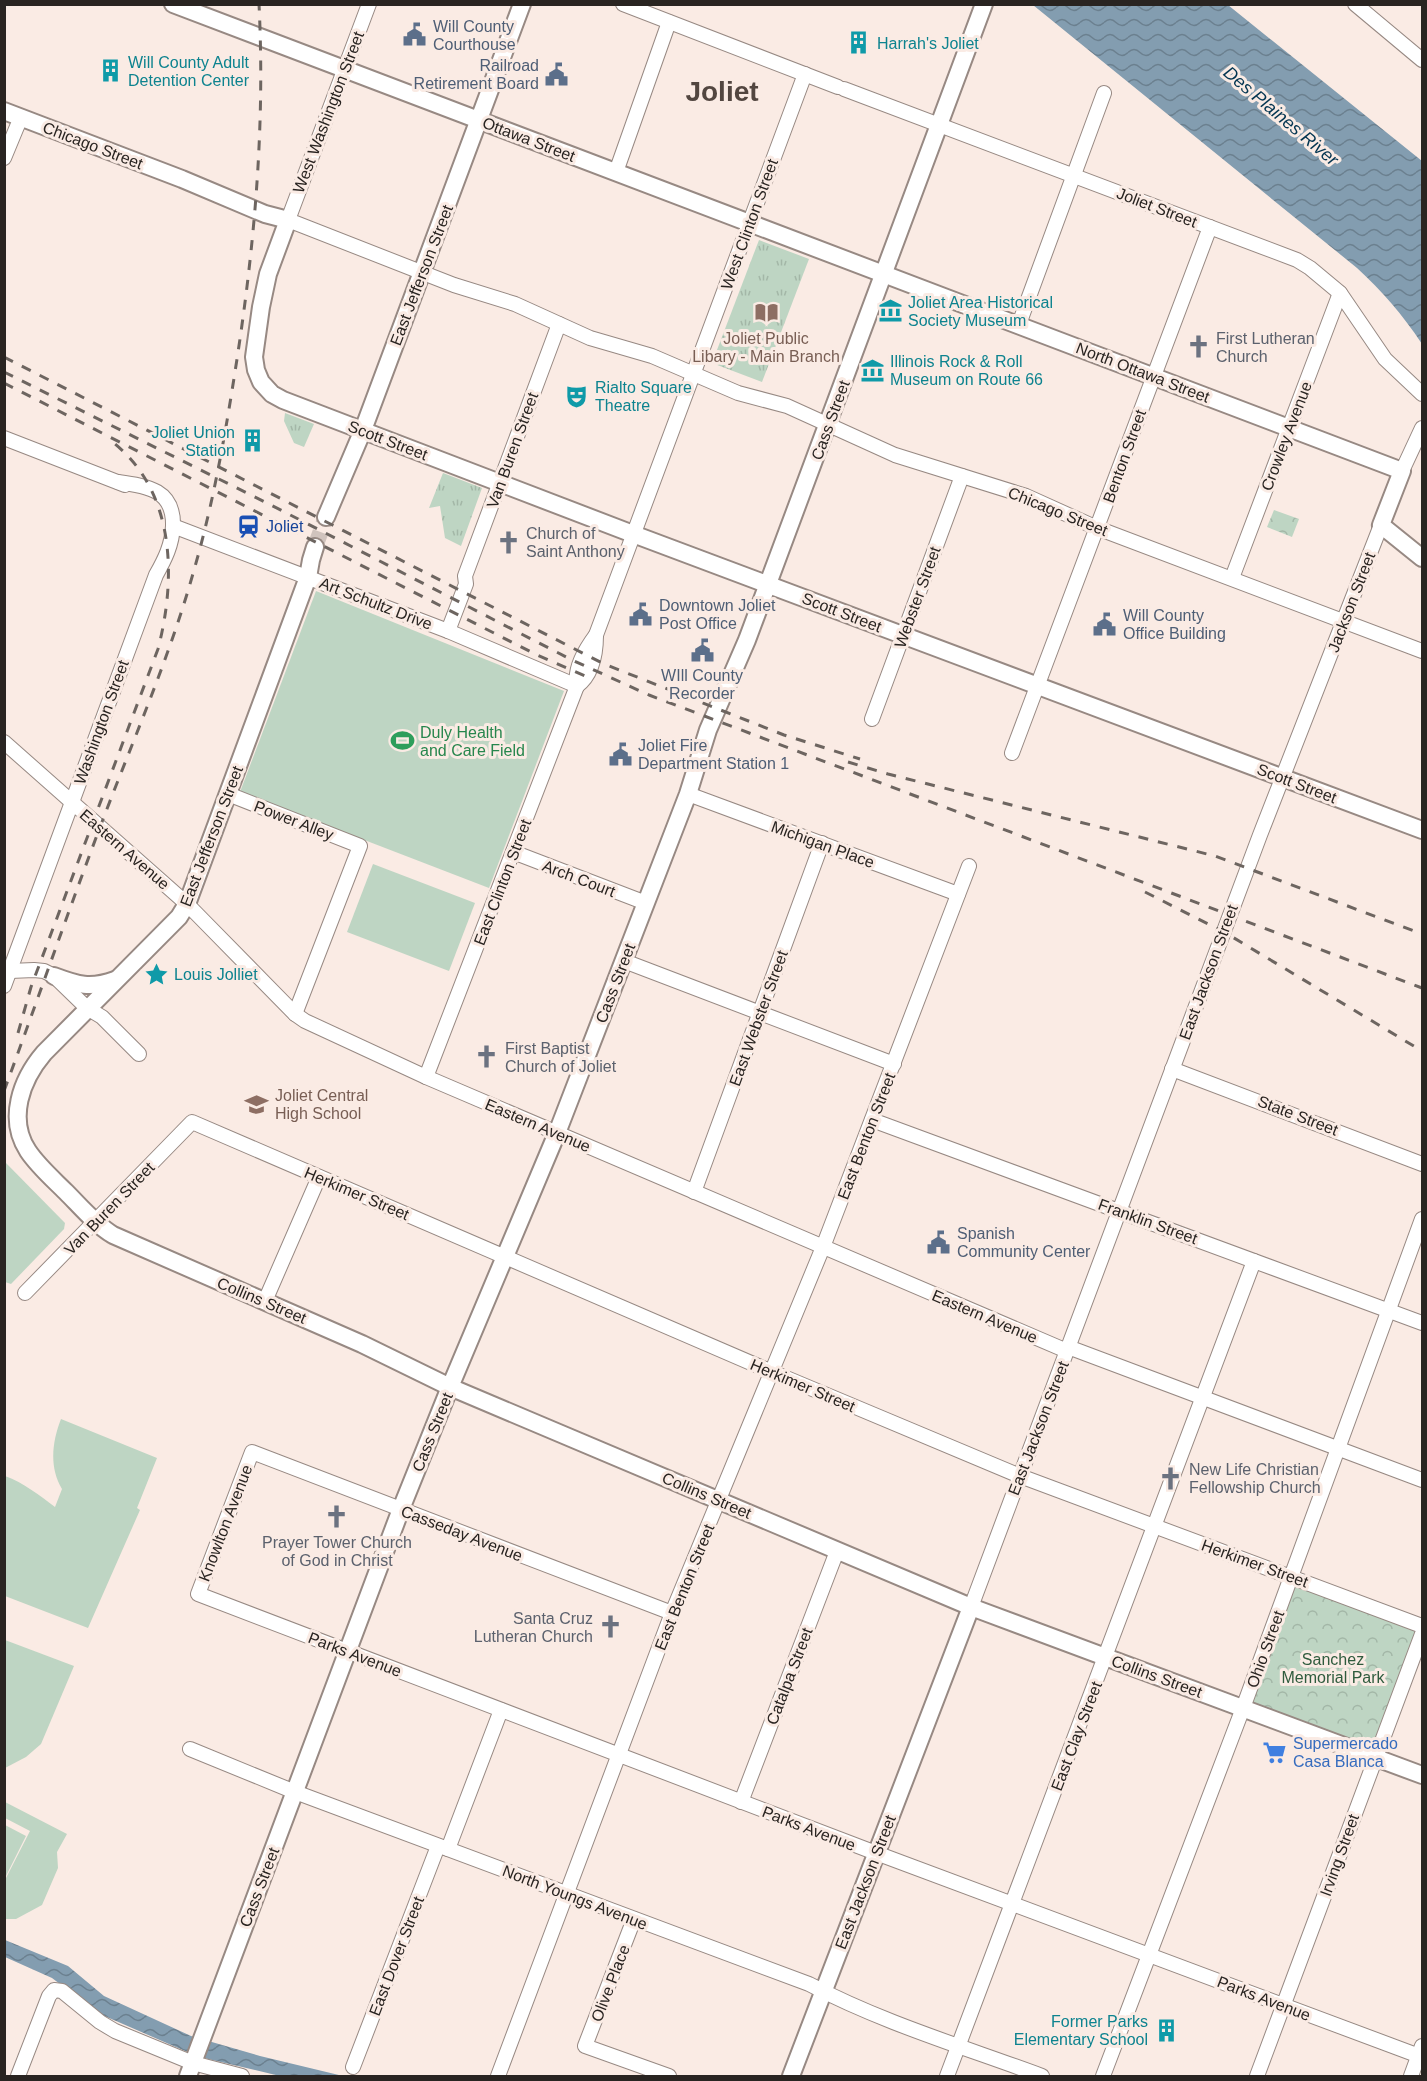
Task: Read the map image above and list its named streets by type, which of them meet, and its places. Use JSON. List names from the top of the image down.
{
  "streets": {
    "main road": [
      "Ottawa Street",
      "Chicago Street",
      "East Jefferson Street",
      "North Ottawa Street",
      "Cass Street",
      "Scott Street",
      "Jackson Street",
      "East Jackson Street",
      "Collins Street"
    ],
    "street": [
      "West Washington Street",
      "Joliet Street",
      "West Clinton Street",
      "Crowley Avenue",
      "Van Buren Street",
      "Benton Street",
      "Webster Street",
      "Art Schultz Drive",
      "Washington Street",
      "Power Alley",
      "Michigan Place",
      "Eastern Avenue",
      "Arch Court",
      "East Clinton Street",
      "East Webster Street",
      "State Street",
      "East Benton Street",
      "Herkimer Street",
      "Franklin Street",
      "Knowlton Avenue",
      "Casseday Avenue",
      "Ohio Street",
      "Parks Avenue",
      "Catalpa Street",
      "East Clay Street",
      "Irving Street",
      "North Youngs Avenue",
      "East Dover Street",
      "Olive Place"
    ]
  },
  "crossings": [
    ["West Washington Street", "Ottawa Street"],
    ["West Washington Street", "Chicago Street"],
    ["West Washington Street", "Scott Street"],
    ["Ottawa Street", "West Clinton Street"],
    ["Ottawa Street", "East Jefferson Street"],
    ["Ottawa Street", "North Ottawa Street"],
    ["Ottawa Street", "Cass Street"],
    ["Chicago Street", "West Clinton Street"],
    ["Chicago Street", "East Jefferson Street"],
    ["Chicago Street", "Cass Street"],
    ["Chicago Street", "Crowley Avenue"],
    ["Chicago Street", "Scott Street"],
    ["Chicago Street", "Van Buren Street"],
    ["Chicago Street", "Benton Street"],
    ["Chicago Street", "Webster Street"],
    ["Chicago Street", "Jackson Street"],
    ["Chicago Street", "East Clinton Street"],
    ["Joliet Street", "West Clinton Street"],
    ["Joliet Street", "Cass Street"],
    ["Joliet Street", "Crowley Avenue"],
    ["Joliet Street", "Benton Street"],
    ["West Clinton Street", "East Clinton Street"],
    ["East Jefferson Street", "Scott Street"],
    ["East Jefferson Street", "Art Schultz Drive"],
    ["East Jefferson Street", "Power Alley"],
    ["East Jefferson Street", "Eastern Avenue"],
    ["East Jefferson Street", "Collins Street"],
    ["North Ottawa Street", "Cass Street"],
    ["North Ottawa Street", "Crowley Avenue"],
    ["North Ottawa Street", "Benton Street"],
    ["North Ottawa Street", "Jackson Street"],
    ["Cass Street", "Scott Street"],
    ["Cass Street", "Michigan Place"],
    ["Cass Street", "Eastern Avenue"],
    ["Cass Street", "Arch Court"],
    ["Cass Street", "Herkimer Street"],
    ["Cass Street", "Collins Street"],
    ["Cass Street", "Casseday Avenue"],
    ["Cass Street", "Parks Avenue"],
    ["Cass Street", "North Youngs Avenue"],
    ["Scott Street", "Van Buren Street"],
    ["Scott Street", "Benton Street"],
    ["Scott Street", "Webster Street"],
    ["Scott Street", "Jackson Street"],
    ["Scott Street", "East Clinton Street"],
    ["Scott Street", "East Jackson Street"],
    ["Van Buren Street", "Art Schultz Drive"],
    ["Van Buren Street", "Herkimer Street"],
    ["Van Buren Street", "Collins Street"],
    ["Jackson Street", "East Jackson Street"],
    ["Art Schultz Drive", "Washington Street"],
    ["Art Schultz Drive", "East Clinton Street"],
    ["Washington Street", "Eastern Avenue"],
    ["Power Alley", "Eastern Avenue"],
    ["Michigan Place", "East Webster Street"],
    ["Michigan Place", "East Benton Street"],
    ["Eastern Avenue", "East Clinton Street"],
    ["Eastern Avenue", "East Jackson Street"],
    ["Eastern Avenue", "East Webster Street"],
    ["Eastern Avenue", "East Benton Street"],
    ["Eastern Avenue", "Ohio Street"],
    ["Eastern Avenue", "East Clay Street"],
    ["Arch Court", "East Clinton Street"],
    ["East Jackson Street", "State Street"],
    ["East Jackson Street", "Herkimer Street"],
    ["East Jackson Street", "Franklin Street"],
    ["East Jackson Street", "Collins Street"],
    ["East Jackson Street", "Parks Avenue"],
    ["East Jackson Street", "North Youngs Avenue"],
    ["East Benton Street", "Herkimer Street"],
    ["East Benton Street", "Franklin Street"],
    ["East Benton Street", "Collins Street"],
    ["East Benton Street", "Casseday Avenue"],
    ["East Benton Street", "Parks Avenue"],
    ["East Benton Street", "North Youngs Avenue"],
    ["Herkimer Street", "Ohio Street"],
    ["Herkimer Street", "East Clay Street"],
    ["Franklin Street", "Ohio Street"],
    ["Franklin Street", "East Clay Street"],
    ["Collins Street", "Ohio Street"],
    ["Collins Street", "Catalpa Street"],
    ["Collins Street", "East Clay Street"],
    ["Collins Street", "Irving Street"],
    ["Knowlton Avenue", "Casseday Avenue"],
    ["Knowlton Avenue", "Parks Avenue"],
    ["Ohio Street", "Parks Avenue"],
    ["Parks Avenue", "Catalpa Street"],
    ["Parks Avenue", "East Clay Street"],
    ["Parks Avenue", "Irving Street"],
    ["Parks Avenue", "East Dover Street"],
    ["East Clay Street", "North Youngs Avenue"],
    ["North Youngs Avenue", "East Dover Street"],
    ["North Youngs Avenue", "Olive Place"]
  ],
  "districts": ["Joliet"],
  "water": ["Des Plaines River"],
  "parks": ["Sanchez Memorial Park"],
  "places": {
    "public building": [
      "Will County Courthouse",
      "Railroad Retirement Board",
      "Downtown Joliet Post Office",
      "Will County Office Building",
      "WIll County Recorder",
      "Joliet Fire Department Station 1",
      "Spanish Community Center"
    ],
    "building": [
      "Harrah's Joliet",
      "Will County Adult Detention Center",
      "Joliet Union Station",
      "Former Parks Elementary School"
    ],
    "museum": ["Joliet Area Historical Society Museum", "Illinois Rock & Roll Museum on Route 66"],
    "library": ["Joliet Public Libary - Main Branch"],
    "church": [
      "First Lutheran Church",
      "Church of Saint Anthony",
      "First Baptist Church of Joliet",
      "New Life Christian Fellowship Church",
      "Prayer Tower Church of God in Christ",
      "Santa Cruz Lutheran Church"
    ],
    "theatre": ["Rialto Square Theatre"],
    "station": ["Joliet"],
    "sports": ["Duly Health and Care Field"],
    "place": ["Louis Jolliet"],
    "school or university": ["Joliet Central High School"],
    "supermarket": ["Supermercado Casa Blanca"]
  }
}
